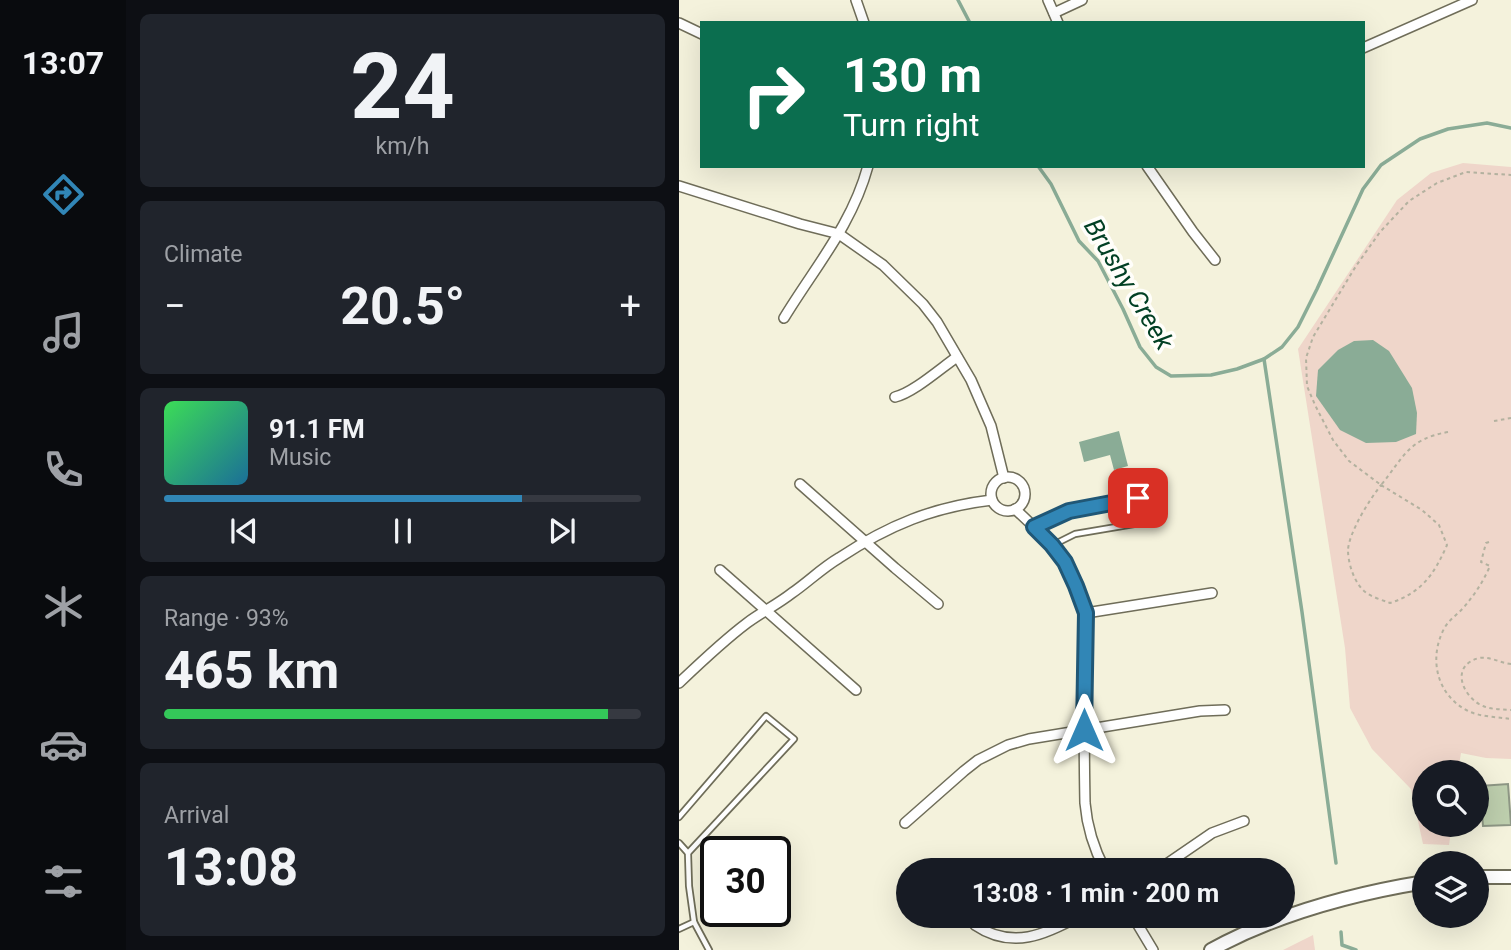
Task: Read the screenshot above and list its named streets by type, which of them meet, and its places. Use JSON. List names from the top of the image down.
{
  "water": ["Brushy Creek"],
  "page": {
    "tabs": "13:07",
    "tile": [
      ["24", "km/h"],
      "Climate",
      ["Range · 93%", "465 km"],
      ["Arrival", "13:08"]
    ],
    "turn": ["130 m", "Turn right"],
    "heat": ["−", "20.5°", "+"],
    "song": ["91.1 FM", "Music"],
    "limit": "30",
    "trip": "13:08 · 1 min · 200 m"
  }
}
